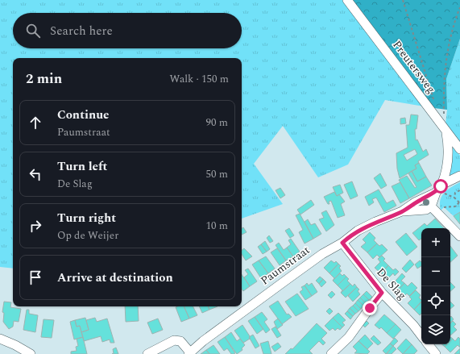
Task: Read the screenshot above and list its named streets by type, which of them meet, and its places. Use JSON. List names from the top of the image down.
{
  "streets": {
    "street": ["Preutersweg", "Paumstraat", "De Slag"]
  },
  "crossings": [
    ["Paumstraat", "De Slag"]
  ],
  "page": {
    "search": "Search here",
    "heading": ["2 min", "Walk · 150 m"],
    "list": [
      ["Continue", "Paumstraat", "90 m"],
      ["Turn left", "De Slag", "50 m"],
      ["Turn right", "Op de Weijer", "10 m"],
      "Arrive at destination"
    ],
    "map_buttons": ["+", "−"]
  }
}
